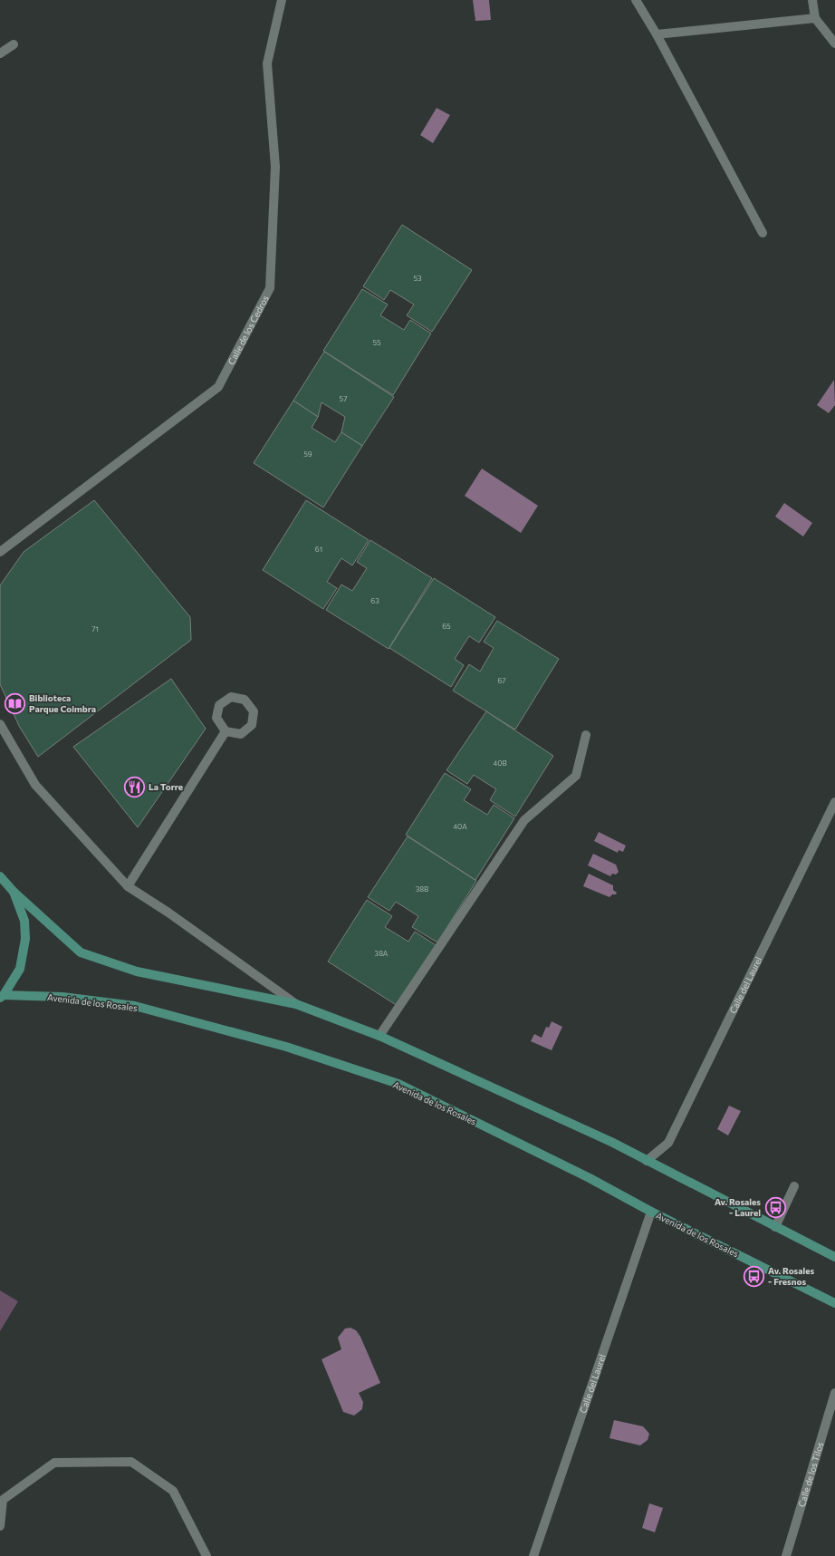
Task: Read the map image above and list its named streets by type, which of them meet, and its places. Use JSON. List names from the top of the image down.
{
  "streets": {
    "street": [
      "Calle de los Cedros",
      "Calle del Laurel",
      "Avenida de los Rosales",
      "Calle de los Tilos"
    ]
  },
  "crossings": [
    ["Calle del Laurel", "Avenida de los Rosales"]
  ],
  "places": {
    "library": ["Biblioteca Parque Coimbra"],
    "restaurant": ["La Torre"],
    "bus stop": ["Av. Rosales - Laurel", "Av. Rosales - Fresnos"]
  },
  "house_numbers": [
    "53",
    "55",
    "57",
    "59",
    "61",
    "63",
    "65",
    "71",
    "67",
    "40B",
    "40A",
    "38B",
    "38A"
  ]
}
